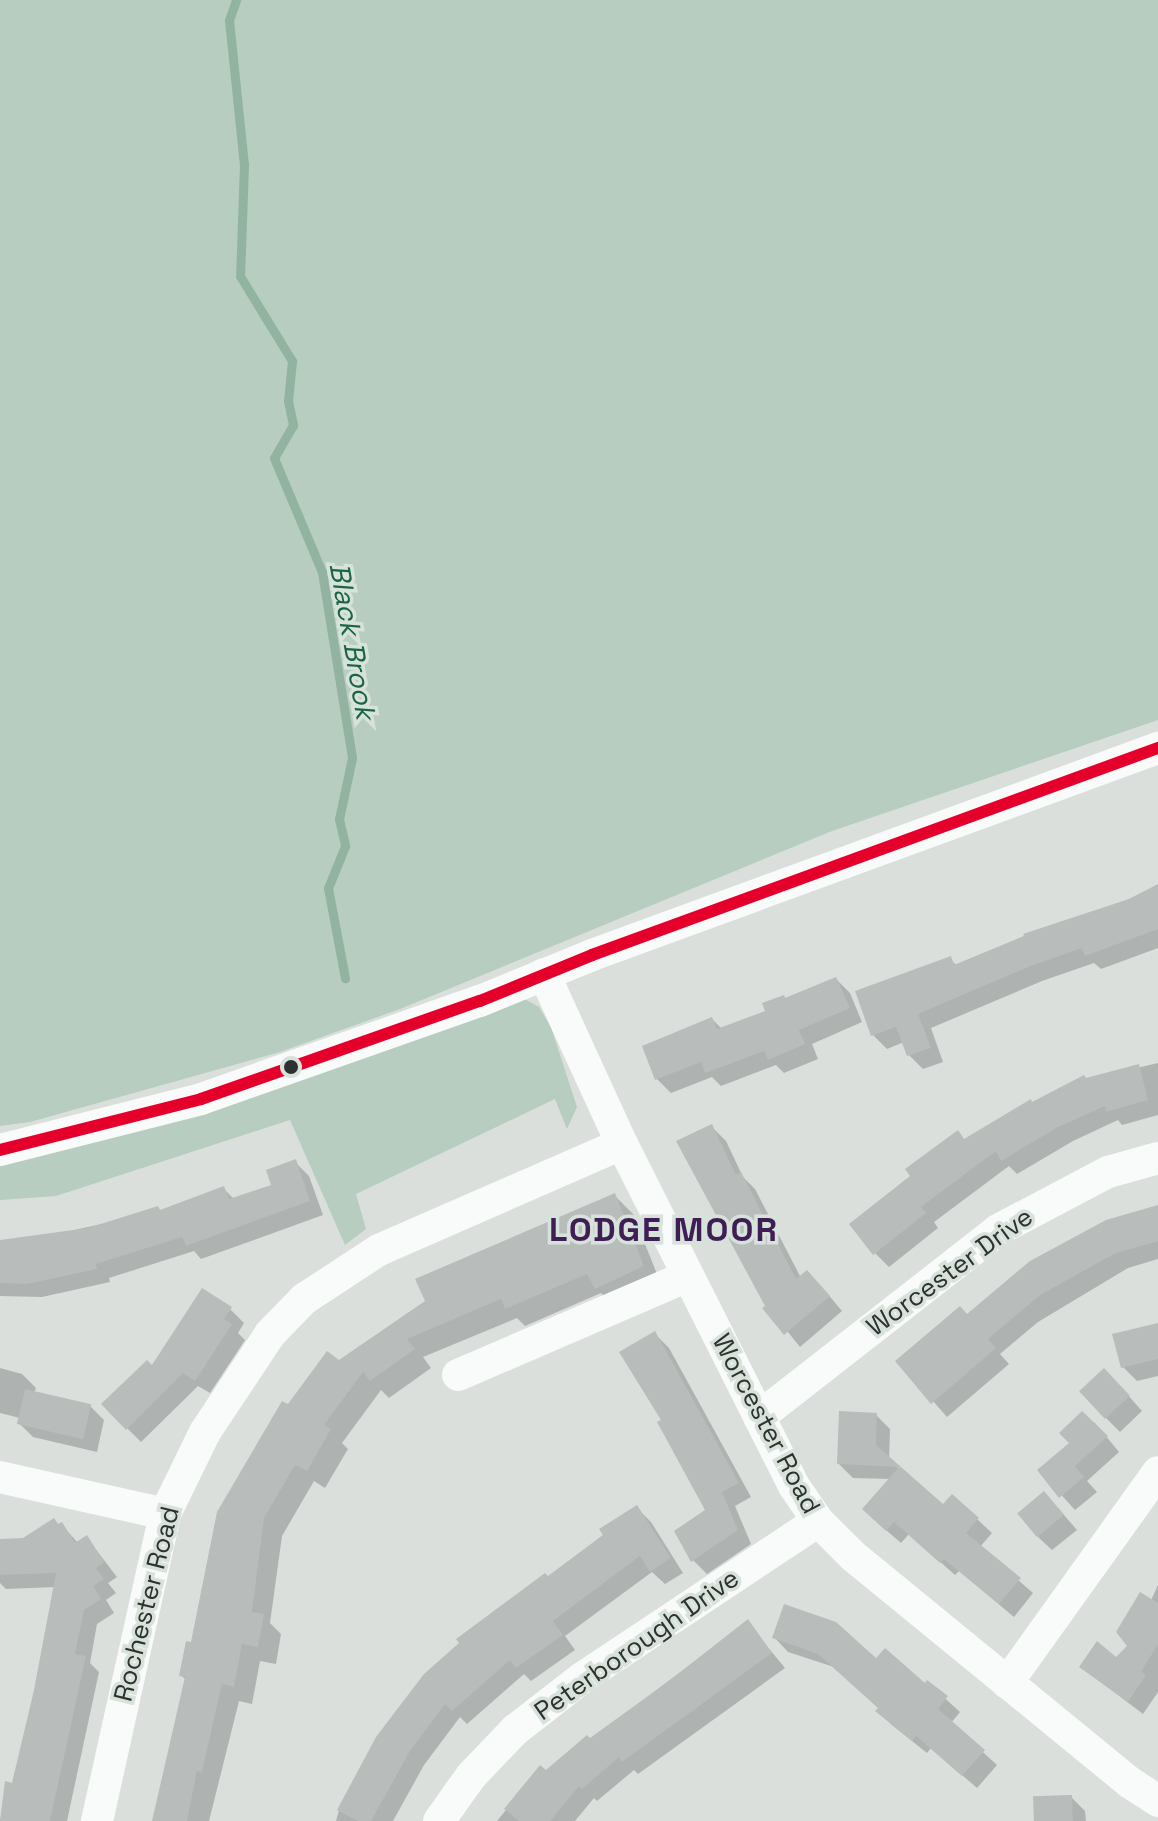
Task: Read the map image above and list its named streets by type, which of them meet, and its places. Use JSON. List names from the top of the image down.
{
  "streets": {
    "street": [
      "Worcester Drive",
      "Worcester Road",
      "Rochester Road",
      "Peterborough Drive"
    ]
  },
  "crossings": [
    ["Worcester Drive", "Worcester Road"],
    ["Worcester Road", "Rochester Road"],
    ["Worcester Road", "Peterborough Drive"]
  ],
  "districts": ["LODGE MOOR"],
  "water": ["Black Brook"]
}
